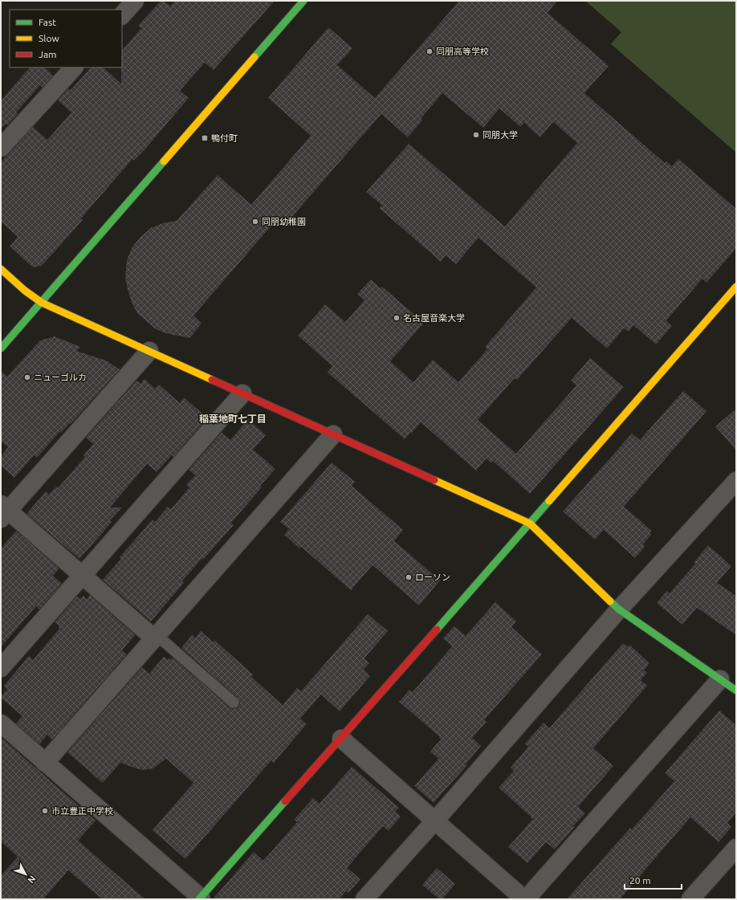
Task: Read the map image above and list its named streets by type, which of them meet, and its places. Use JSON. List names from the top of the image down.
{
  "districts": ["稲葉地町七丁目"],
  "places": {
    "other": [
      "同朋高等学校",
      "同朋大学",
      "同朋幼稚園",
      "名古屋音楽大学",
      "ニューゴルカ",
      "ローソン",
      "市立豊正中学校"
    ],
    "transit": ["鴨付町"]
  },
  "legend": ["Fast", "Slow", "Jam"],
  "scale_bar": "20 m",
  "north": "bottom right"
}
